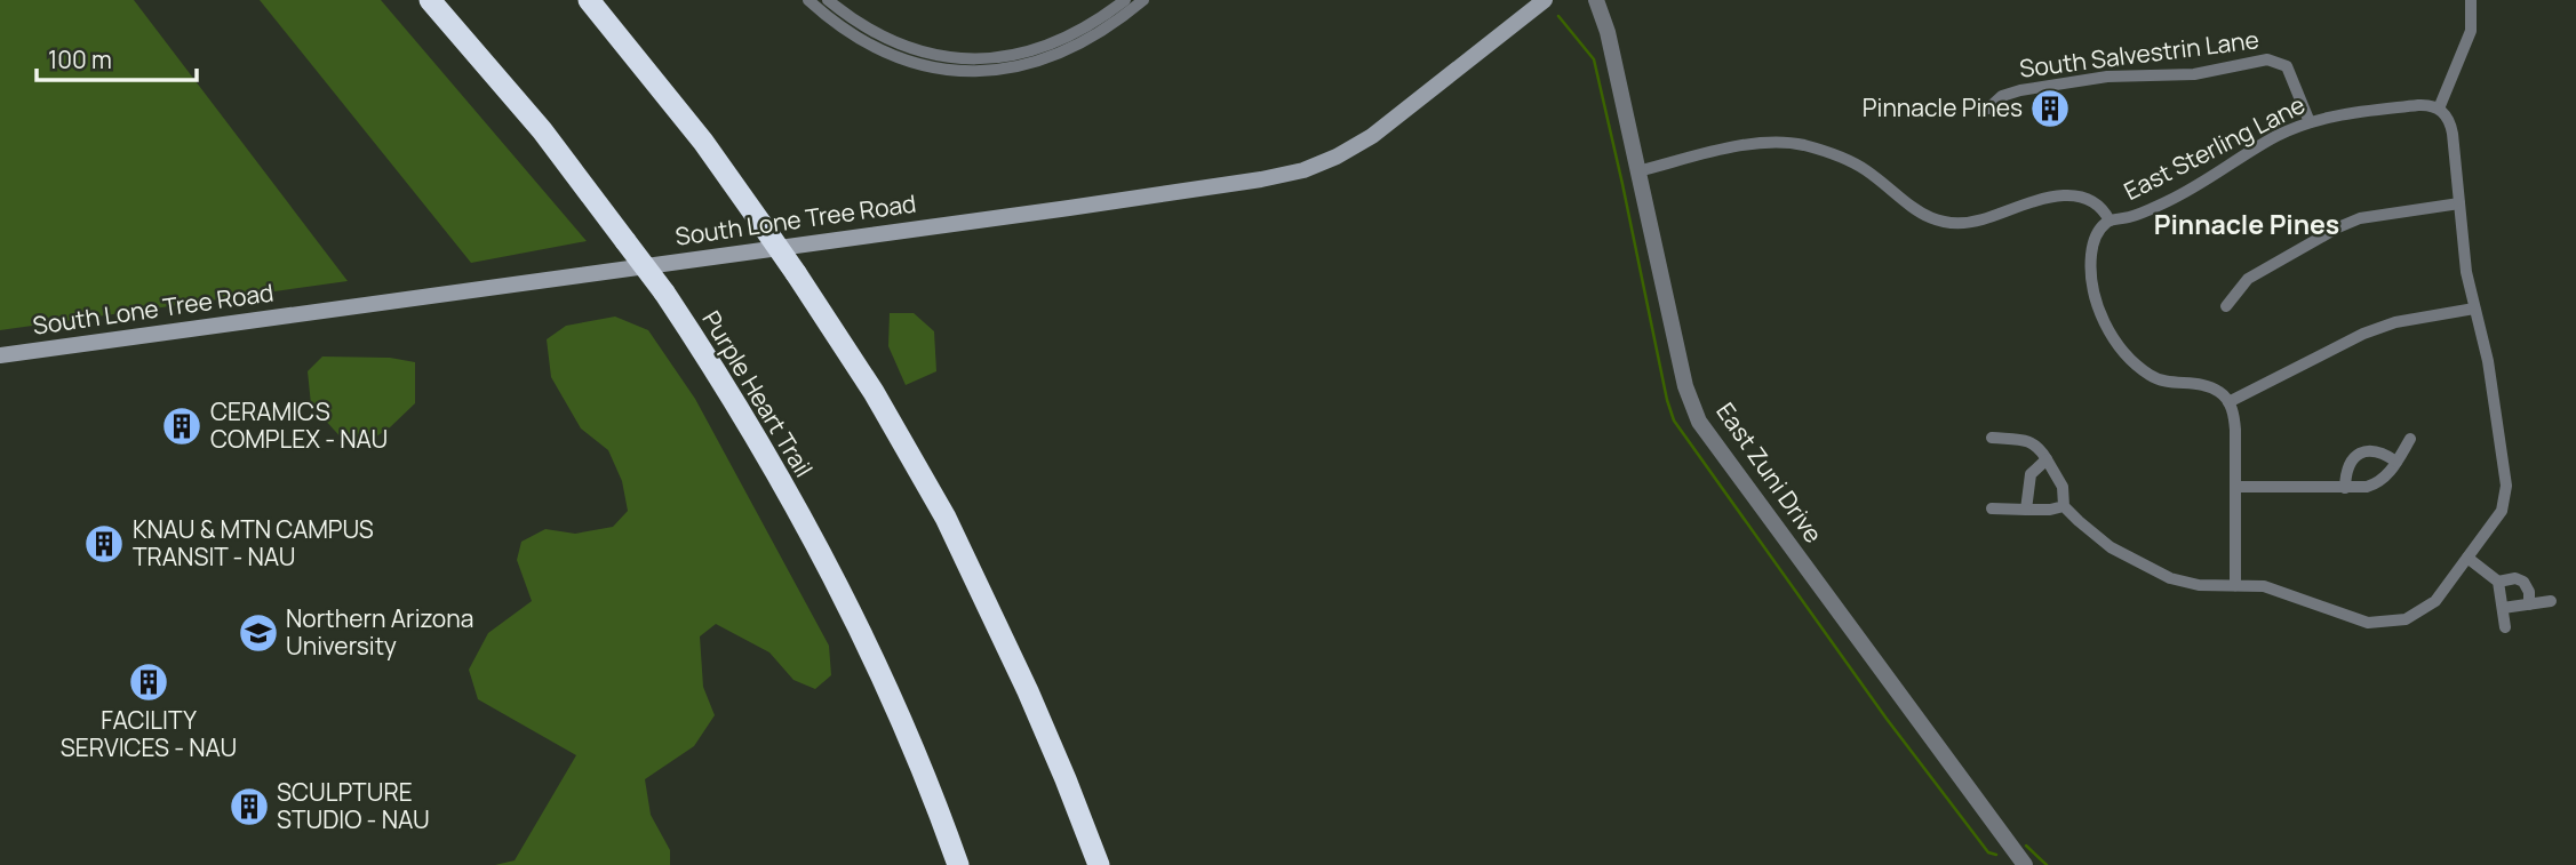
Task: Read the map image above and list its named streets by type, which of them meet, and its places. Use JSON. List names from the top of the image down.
{
  "streets": {
    "highway": ["Purple Heart Trail"],
    "main road": ["South Lone Tree Road"],
    "street": ["South Salvestrin Lane", "East Sterling Lane", "East Zuni Drive"]
  },
  "crossings": [
    ["South Salvestrin Lane", "East Sterling Lane"]
  ],
  "districts": ["Pinnacle Pines"],
  "places": {
    "building": [
      "Pinnacle Pines",
      "CERAMICS COMPLEX - NAU",
      "KNAU & MTN CAMPUS TRANSIT - NAU",
      "FACILITY SERVICES - NAU",
      "SCULPTURE STUDIO - NAU"
    ],
    "school or university": ["Northern Arizona University"]
  },
  "scale_bar": "100 m"
}
